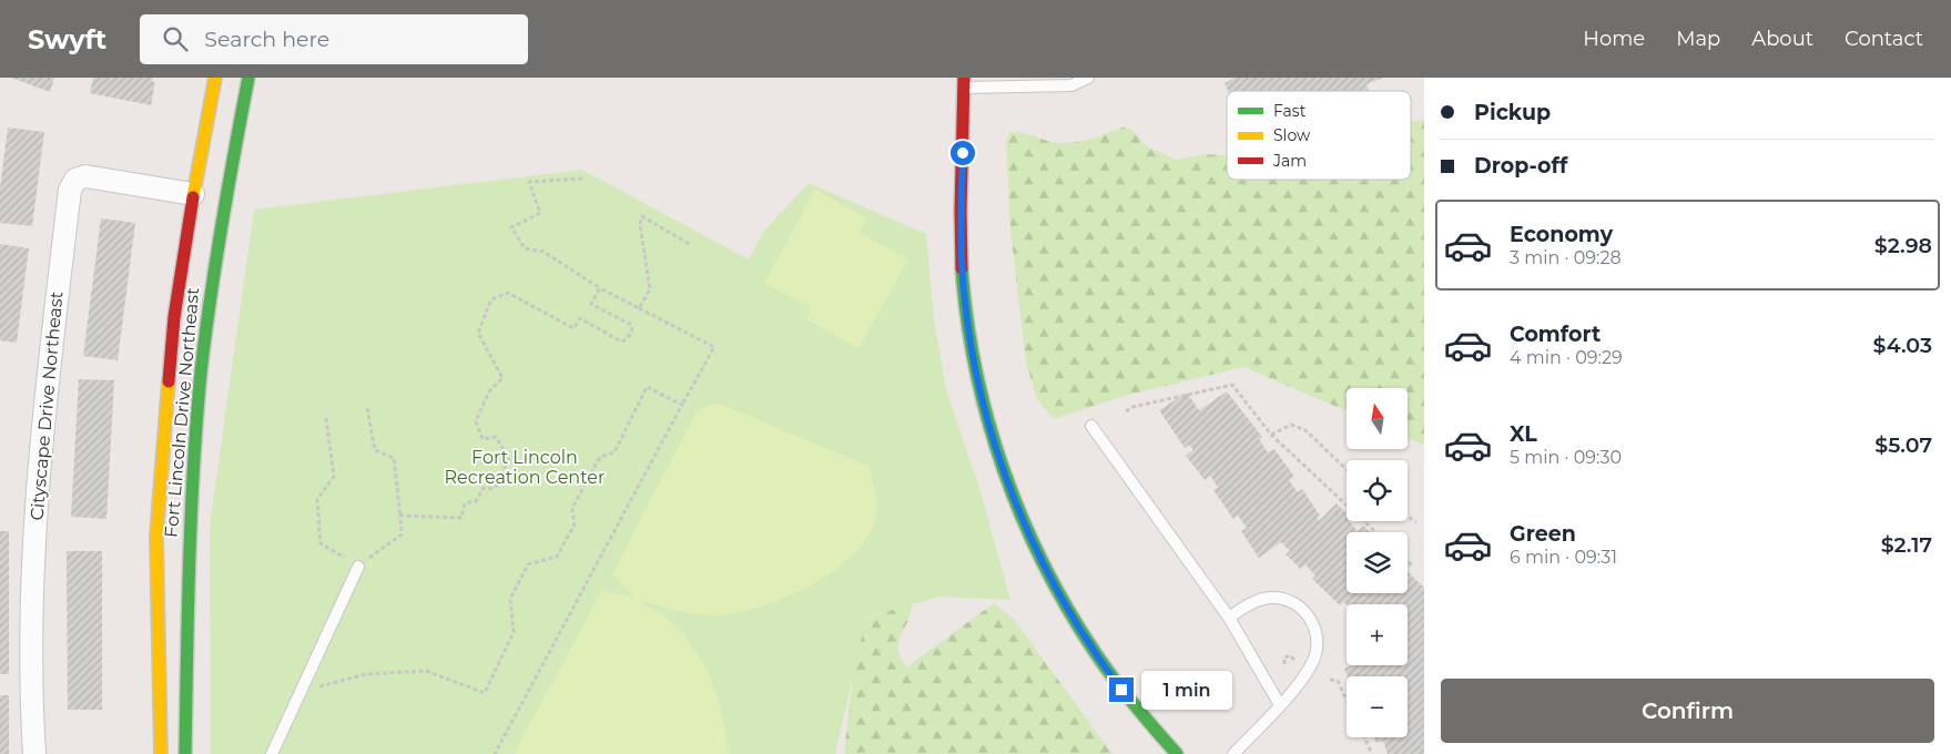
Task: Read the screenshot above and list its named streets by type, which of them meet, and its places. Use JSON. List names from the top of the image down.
{
  "streets": {
    "street": ["Cityscape Drive Northeast", "Fort Lincoln Drive Northeast"]
  },
  "crossings": [
    ["Cityscape Drive Northeast", "Fort Lincoln Drive Northeast"]
  ],
  "parks": ["Fort Lincoln Recreation Center"],
  "legend": ["Fast", "Slow", "Jam"],
  "north": "top",
  "page": {
    "header": "Swyft",
    "search": "Search here",
    "nav": [
      "Home",
      "Map",
      "About",
      "Contact"
    ],
    "banner": ["Pickup", "Drop-off"],
    "list": [
      {
        "name": "Economy",
        "note": "3 min · 09:28",
        "value": "$2.98"
      },
      {
        "name": "Comfort",
        "note": "4 min · 09:29",
        "value": "$4.03"
      },
      {
        "name": "XL",
        "note": "5 min · 09:30",
        "value": "$5.07"
      },
      {
        "name": "Green",
        "note": "6 min · 09:31",
        "value": "$2.17"
      }
    ],
    "map_buttons": ["+", "−"],
    "buttons": "Confirm",
    "bubble": "1 min"
  }
}
